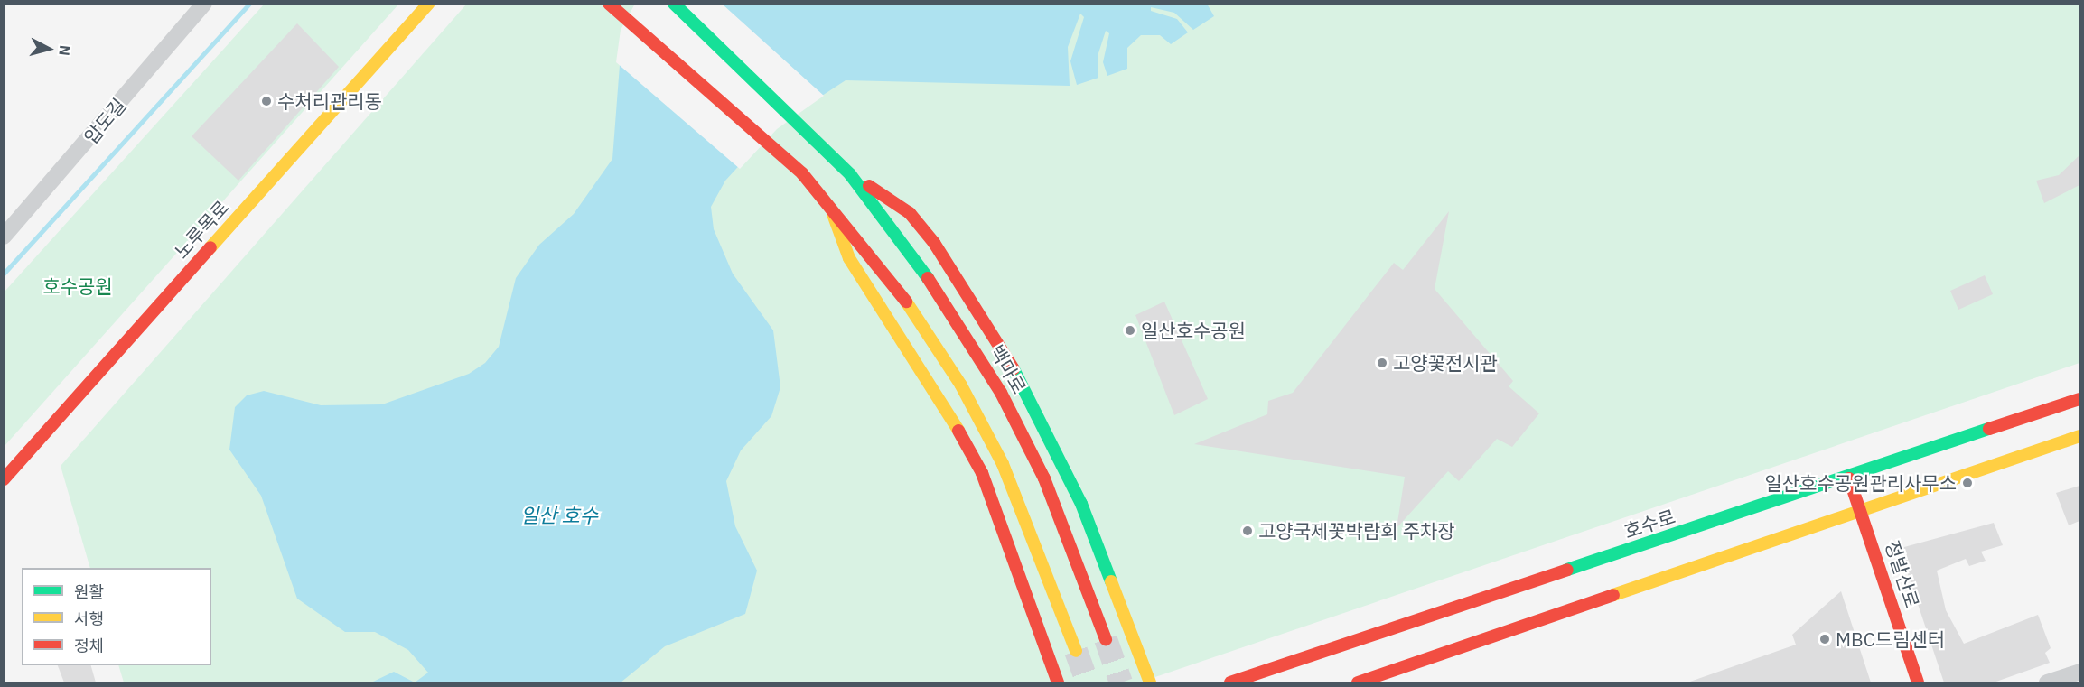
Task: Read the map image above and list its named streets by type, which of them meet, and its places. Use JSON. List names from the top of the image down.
{
  "streets": {
    "main road": [
      "노루목로",
      "백마로",
      "호수로",
      "정발산로"
    ],
    "street": ["압도길"]
  },
  "crossings": [
    ["호수로", "정발산로"]
  ],
  "water": ["일산 호수"],
  "parks": ["호수공원"],
  "places": [
    "수처리관리동",
    "일산호수공원",
    "고양꽃전시관",
    "일산호수공원관리사무소",
    "고양국제꽃박람회 주차장",
    "MBC드림센터"
  ],
  "legend": ["원활", "서행", "정체"],
  "north": "right"
}
